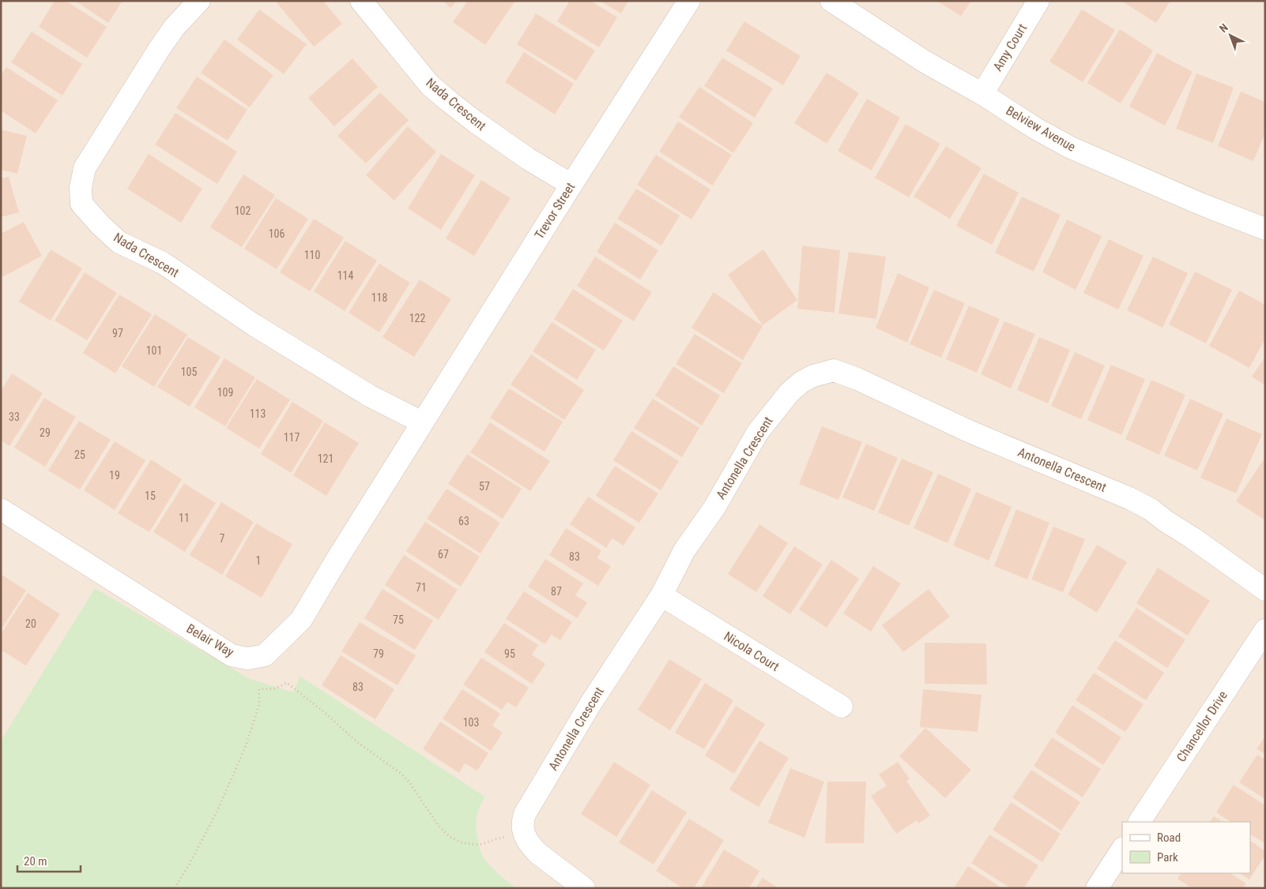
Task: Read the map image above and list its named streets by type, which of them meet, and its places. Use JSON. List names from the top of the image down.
{
  "streets": {
    "street": [
      "Amy Court",
      "Nada Crescent",
      "Belview Avenue",
      "Trevor Street",
      "Antonella Crescent",
      "Belair Way",
      "Nicola Court",
      "Chancellor Drive"
    ]
  },
  "crossings": [
    ["Amy Court", "Belview Avenue"],
    ["Nada Crescent", "Trevor Street"],
    ["Nada Crescent", "Belair Way"],
    ["Trevor Street", "Belair Way"],
    ["Antonella Crescent", "Nicola Court"]
  ],
  "house_numbers": [
    "102",
    "106",
    "110",
    "114",
    "118",
    "122",
    "97",
    "101",
    "105",
    "109",
    "113",
    "33",
    "29",
    "117",
    "25",
    "121",
    "19",
    "57",
    "15",
    "11",
    "63",
    "7",
    "67",
    "83",
    "1",
    "71",
    "87",
    "75",
    "20",
    "79",
    "95",
    "83",
    "103"
  ],
  "legend": ["Road", "Park"],
  "scale_bar": "20 m",
  "north": "top left"
}
